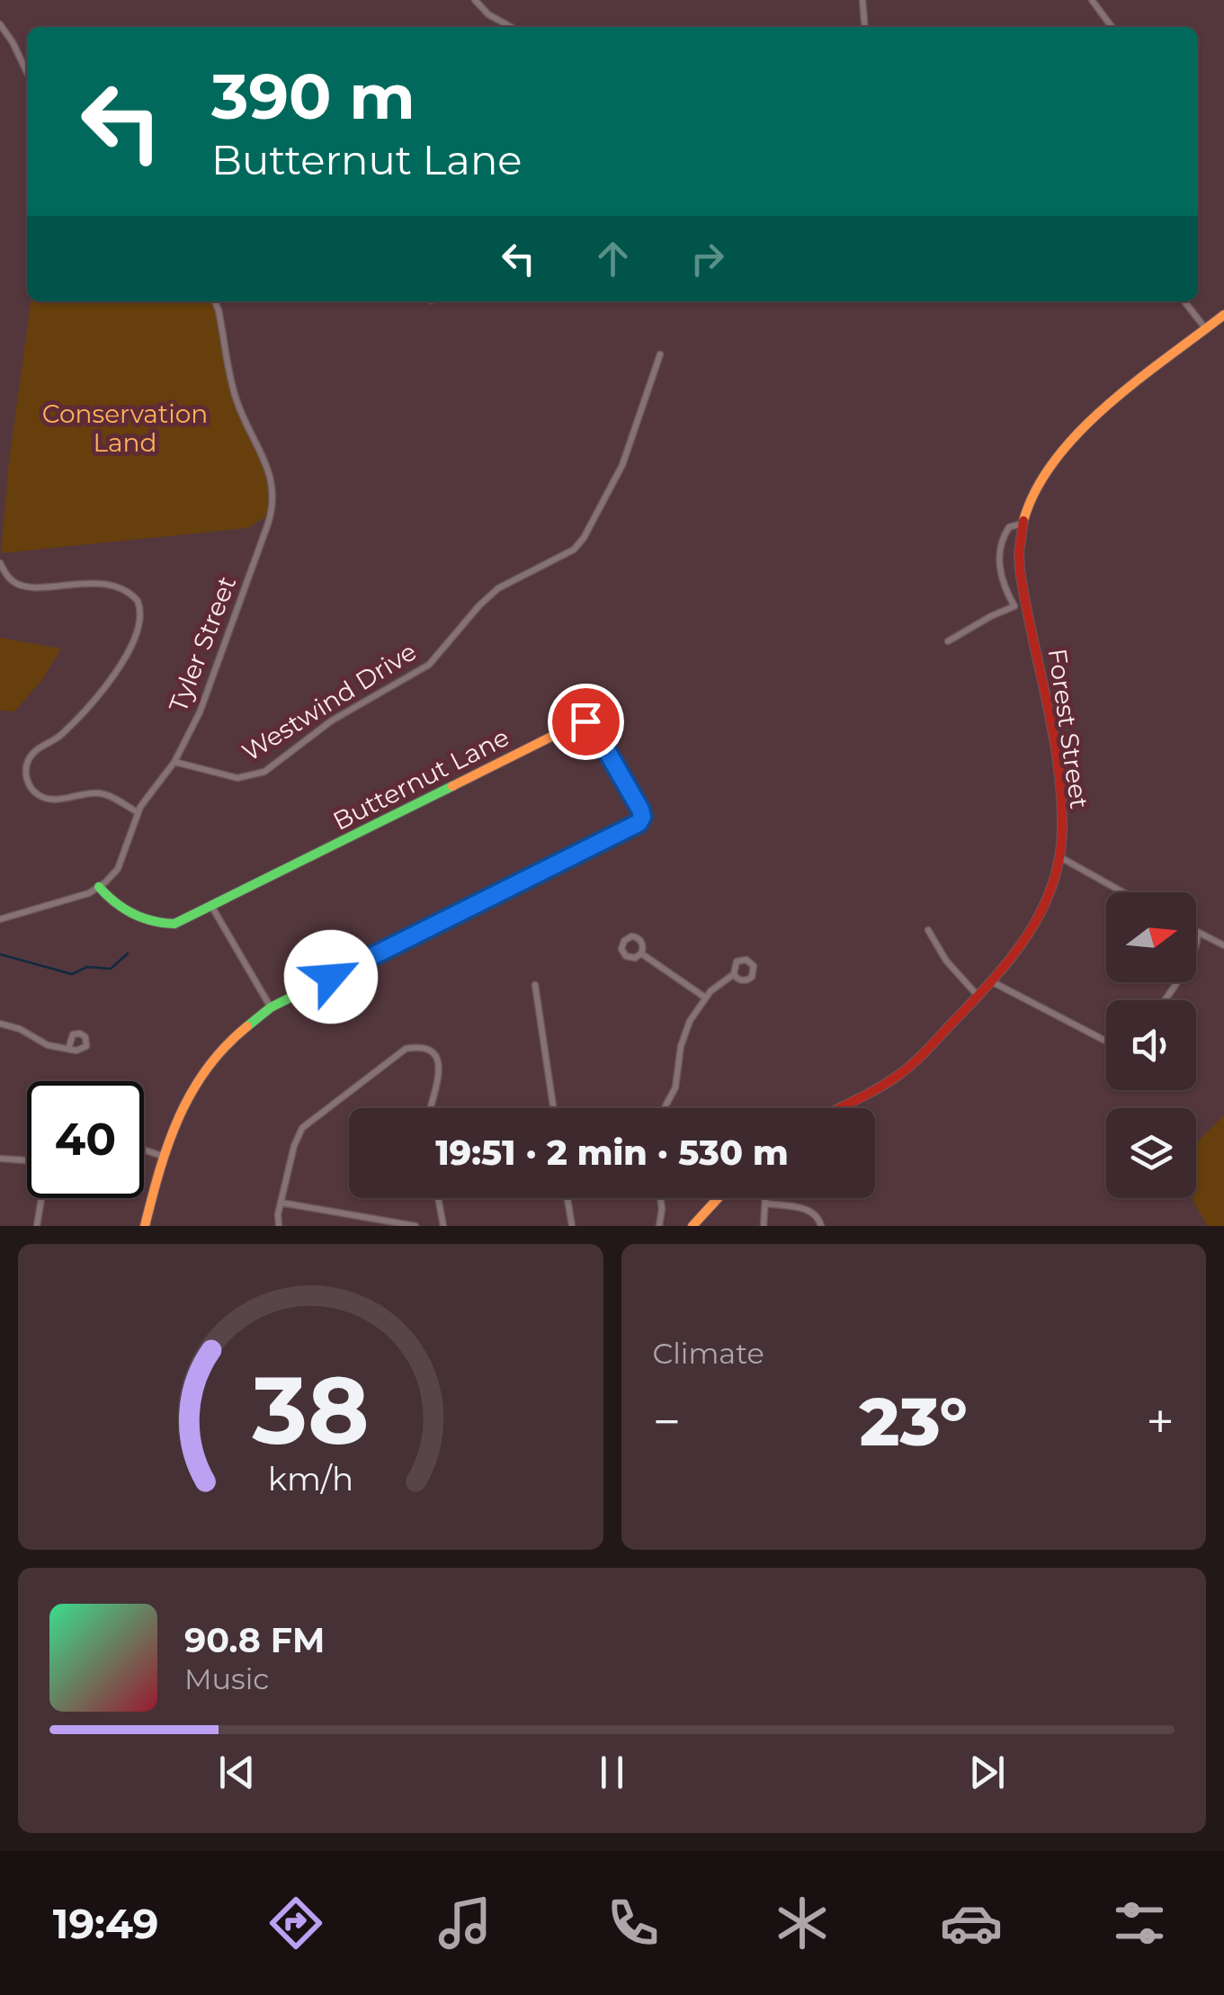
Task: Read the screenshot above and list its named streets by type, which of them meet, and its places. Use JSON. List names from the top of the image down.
{
  "streets": {
    "street": [
      "Tyler Street",
      "Westwind Drive",
      "Forest Street",
      "Butternut Lane"
    ]
  },
  "crossings": [
    ["Tyler Street", "Westwind Drive"],
    ["Tyler Street", "Butternut Lane"]
  ],
  "parks": ["Conservation Land"],
  "north": "right",
  "page": {
    "turn": ["390 m", "Butternut Lane"],
    "limit": "40",
    "trip": "19:51 · 2 min · 530 m",
    "tile": "Climate",
    "heat": ["−", "23°", "+"],
    "song": ["90.8 FM", "Music"],
    "tabs": "19:49",
    "gauge": ["38", "km/h"]
  }
}
